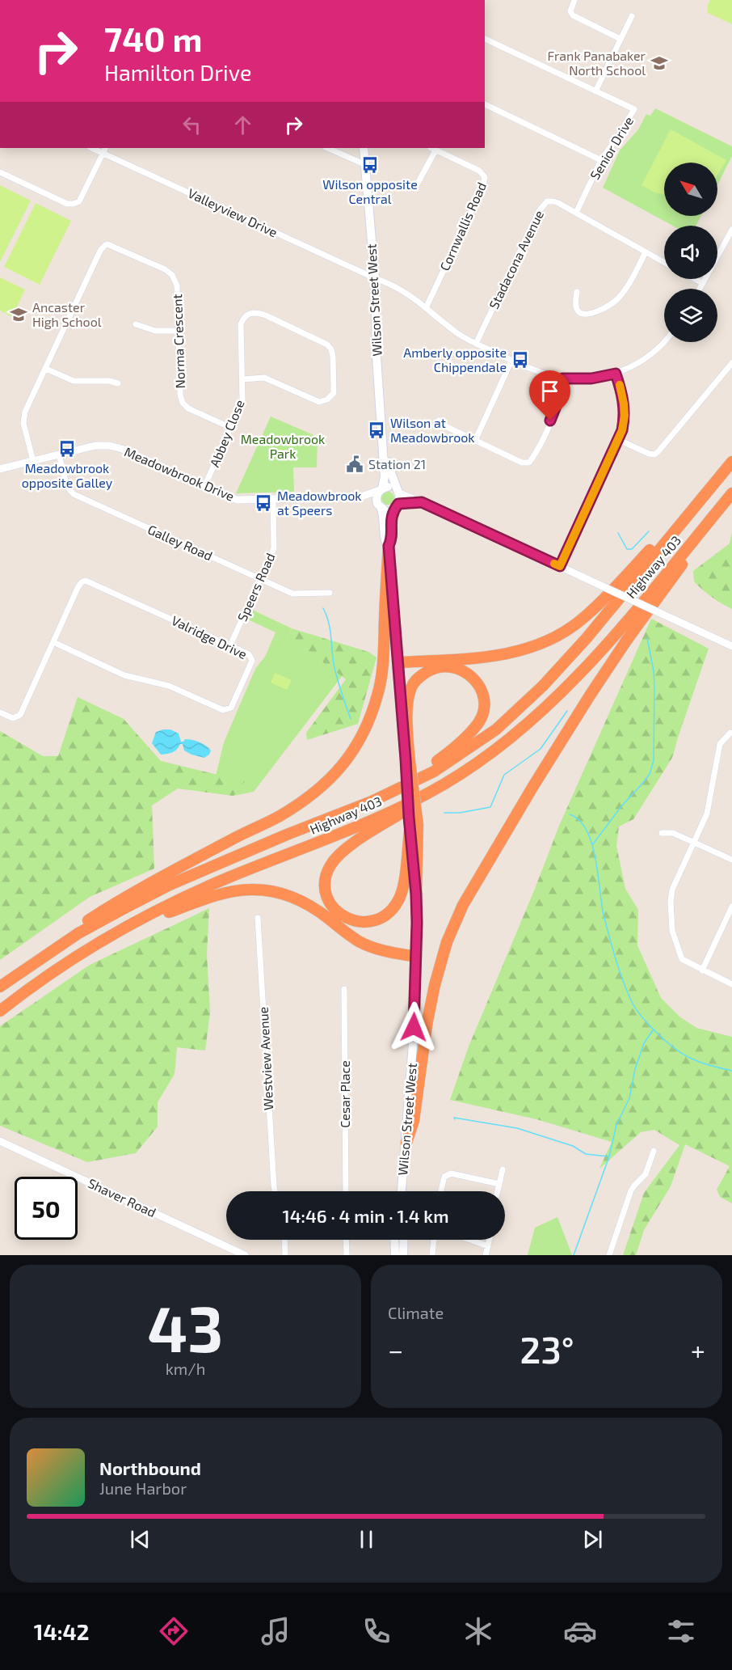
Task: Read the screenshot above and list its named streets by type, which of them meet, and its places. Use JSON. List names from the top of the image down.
{
  "streets": {
    "highway": ["Highway 403"],
    "main road": ["Wilson Street West"],
    "street": [
      "Senior Drive",
      "Valleyview Drive",
      "Cornwallis Road",
      "Stadacona Avenue",
      "Norma Crescent",
      "Abbey Close",
      "Meadowbrook Drive",
      "Galley Road",
      "Speers Road",
      "Valridge Drive",
      "Westview Avenue",
      "Cesar Place",
      "Shaver Road"
    ]
  },
  "crossings": [
    ["Senior Drive", "Stadacona Avenue"],
    ["Valleyview Drive", "Cornwallis Road"],
    ["Valleyview Drive", "Stadacona Avenue"],
    ["Valleyview Drive", "Wilson Street West"],
    ["Wilson Street West", "Meadowbrook Drive"],
    ["Norma Crescent", "Abbey Close"],
    ["Norma Crescent", "Meadowbrook Drive"],
    ["Abbey Close", "Meadowbrook Drive"],
    ["Meadowbrook Drive", "Galley Road"],
    ["Meadowbrook Drive", "Speers Road"],
    ["Galley Road", "Speers Road"],
    ["Speers Road", "Valridge Drive"]
  ],
  "parks": ["Meadowbrook Park"],
  "places": {
    "school or university": ["Frank Panabaker North School", "Ancaster High School"],
    "bus stop": [
      "Wilson opposite Central",
      "Amberly opposite Chippendale",
      "Wilson at Meadowbrook",
      "Meadowbrook opposite Galley",
      "Meadowbrook at Speers"
    ],
    "public building": ["Station 21"]
  },
  "north": "top left",
  "page": {
    "turn": ["740 m", "Hamilton Drive"],
    "limit": "50",
    "trip": "14:46 · 4 min · 1.4 km",
    "tile": [
      ["43", "km/h"],
      "Climate"
    ],
    "heat": ["−", "23°", "+"],
    "song": ["Northbound", "June Harbor"],
    "tabs": "14:42"
  }
}
